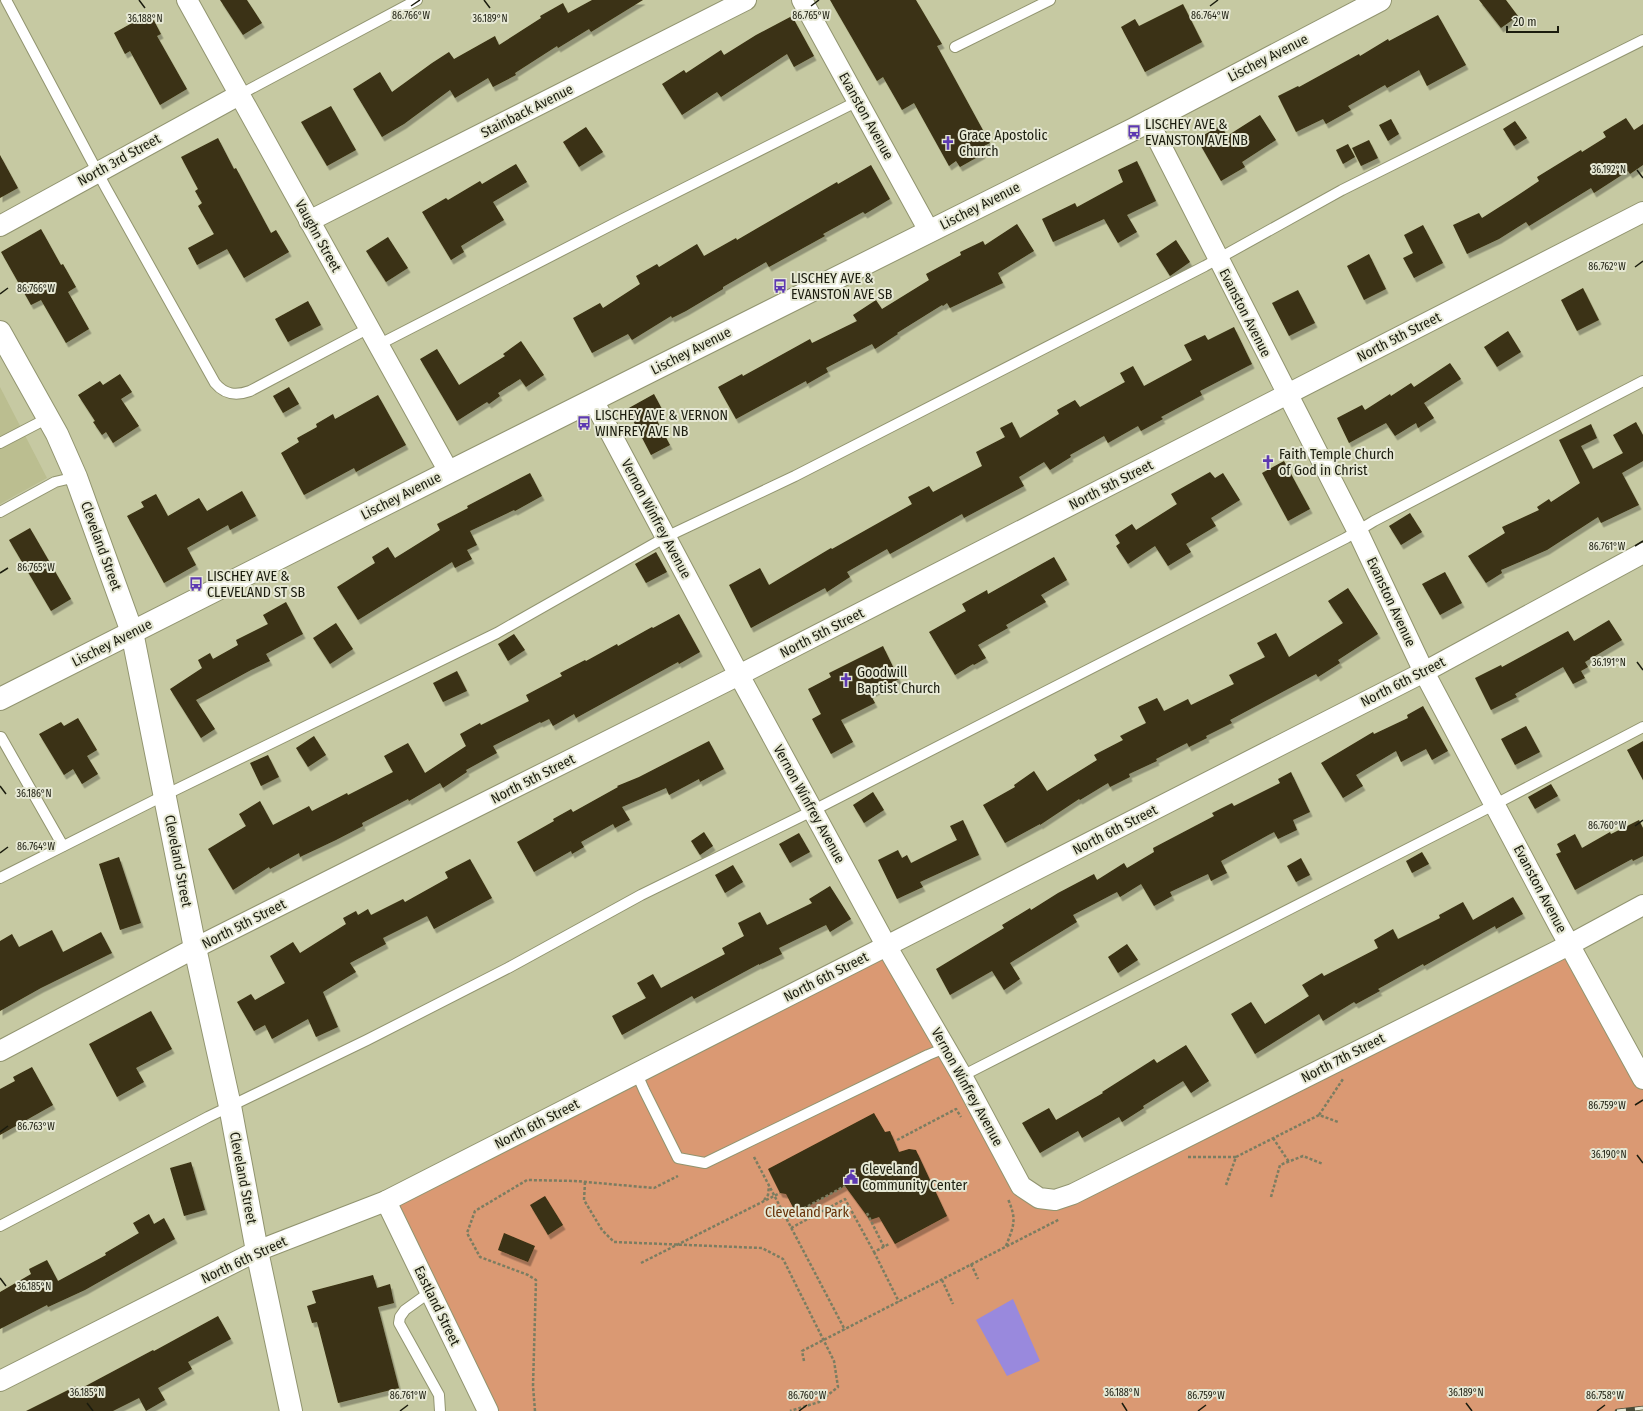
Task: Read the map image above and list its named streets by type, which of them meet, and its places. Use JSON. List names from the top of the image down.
{
  "streets": {
    "street": [
      "Lischey Avenue",
      "Stainback Avenue",
      "Evanston Avenue",
      "North 3rd Street",
      "Vaughn Street",
      "North 5th Street",
      "Vernon Winfrey Avenue",
      "Cleveland Street",
      "North 6th Street",
      "North 7th Street",
      "Eastland Street"
    ]
  },
  "crossings": [
    ["Lischey Avenue", "Evanston Avenue"],
    ["Lischey Avenue", "Vaughn Street"],
    ["Lischey Avenue", "Vernon Winfrey Avenue"],
    ["Lischey Avenue", "Cleveland Street"],
    ["Stainback Avenue", "Vaughn Street"],
    ["Evanston Avenue", "North 5th Street"],
    ["Evanston Avenue", "North 6th Street"],
    ["Evanston Avenue", "North 7th Street"],
    ["North 3rd Street", "Vaughn Street"],
    ["North 5th Street", "Vernon Winfrey Avenue"],
    ["North 5th Street", "Cleveland Street"],
    ["Vernon Winfrey Avenue", "North 6th Street"],
    ["Vernon Winfrey Avenue", "North 7th Street"],
    ["Cleveland Street", "North 6th Street"],
    ["North 6th Street", "Eastland Street"]
  ],
  "parks": ["Cleveland Park"],
  "places": {
    "bus stop": [
      "LISCHEY AVE & EVANSTON AVE NB",
      "LISCHEY AVE & EVANSTON AVE SB",
      "LISCHEY AVE & VERNON WINFREY AVE NB",
      "LISCHEY AVE & CLEVELAND ST SB"
    ],
    "church": ["Grace Apostolic Church", "Faith Temple Church of God in Christ", "Goodwill Baptist Church"],
    "public building": ["Cleveland Community Center"]
  },
  "scale_bar": "20 m",
  "coordinates": [
    "86.764°W",
    "86.766°W",
    "86.765°W",
    "36.188°N",
    "36.189°N",
    "36.192°N",
    "86.762°W",
    "86.761°W",
    "36.191°N",
    "36.186°N",
    "86.760°W",
    "86.759°W",
    "86.763°W",
    "36.190°N",
    "36.185°N",
    "86.758°W"
  ]
}
